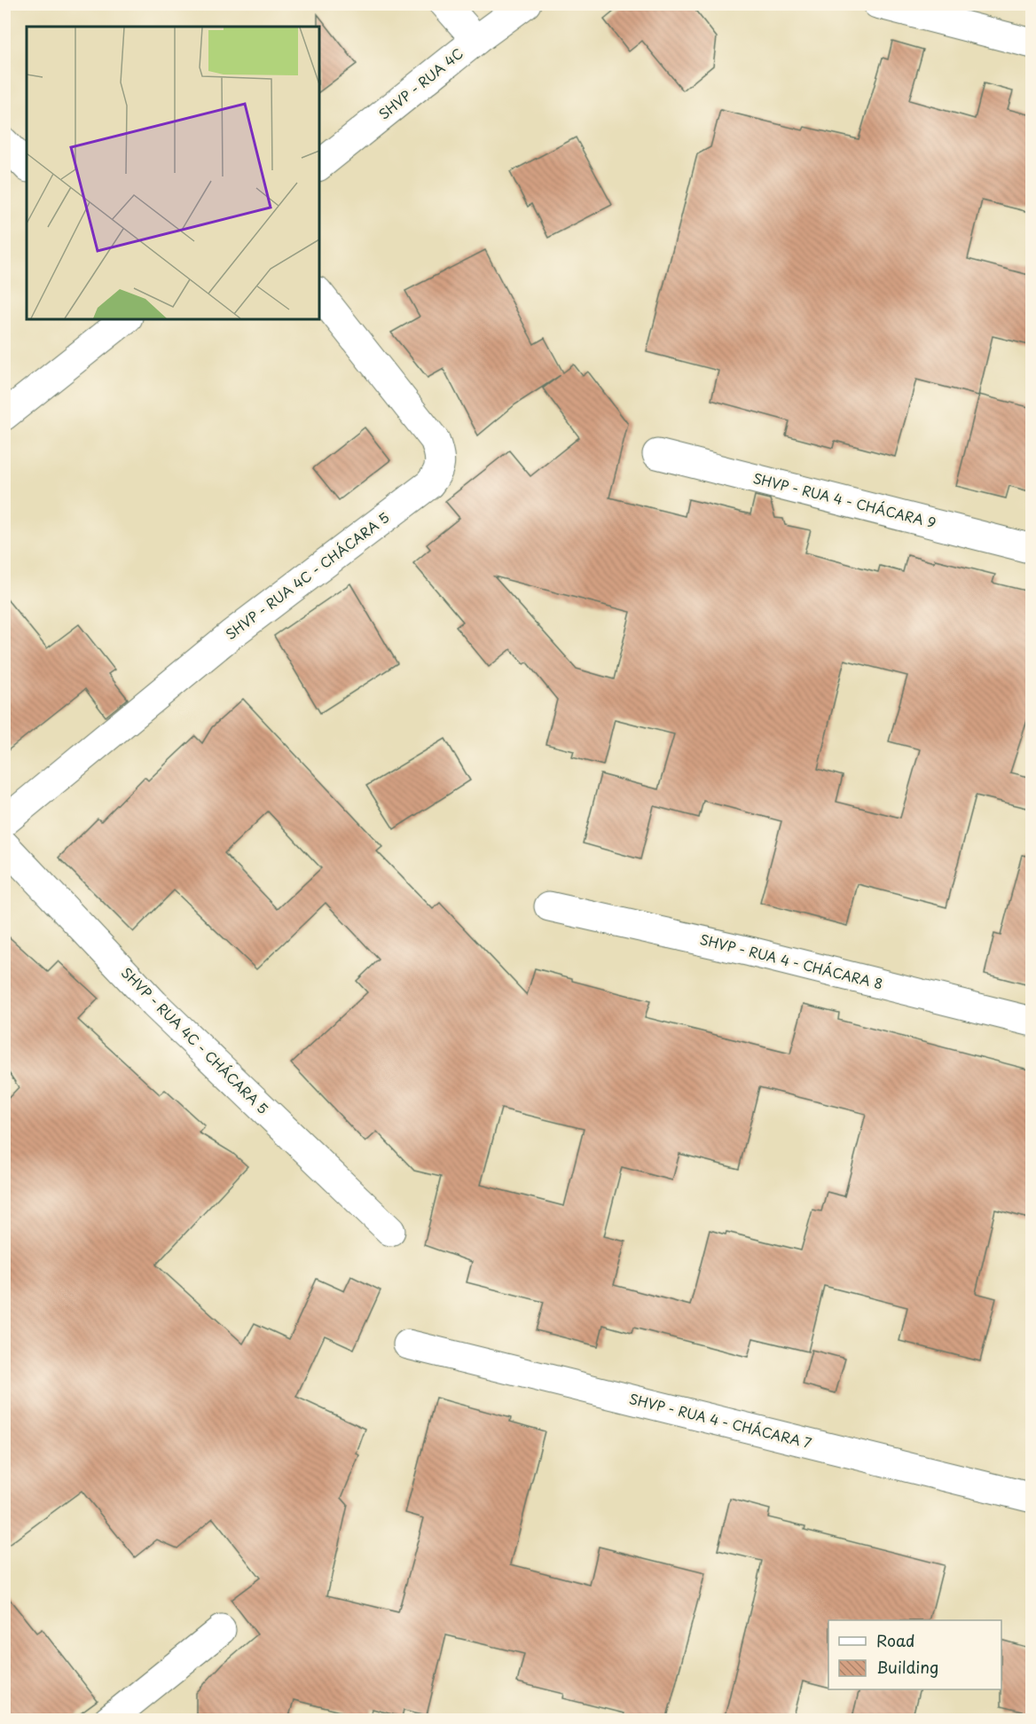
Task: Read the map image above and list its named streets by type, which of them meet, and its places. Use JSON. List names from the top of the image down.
{
  "streets": {
    "street": [
      "SHVP - RUA 4C",
      "SHVP - RUA 4 - CHÁCARA 9",
      "SHVP - RUA 4C - CHÁCARA 5",
      "SHVP - RUA 4 - CHÁCARA 8",
      "SHVP - RUA 4 - CHÁCARA 7"
    ]
  },
  "legend": ["Road", "Building"]
}
